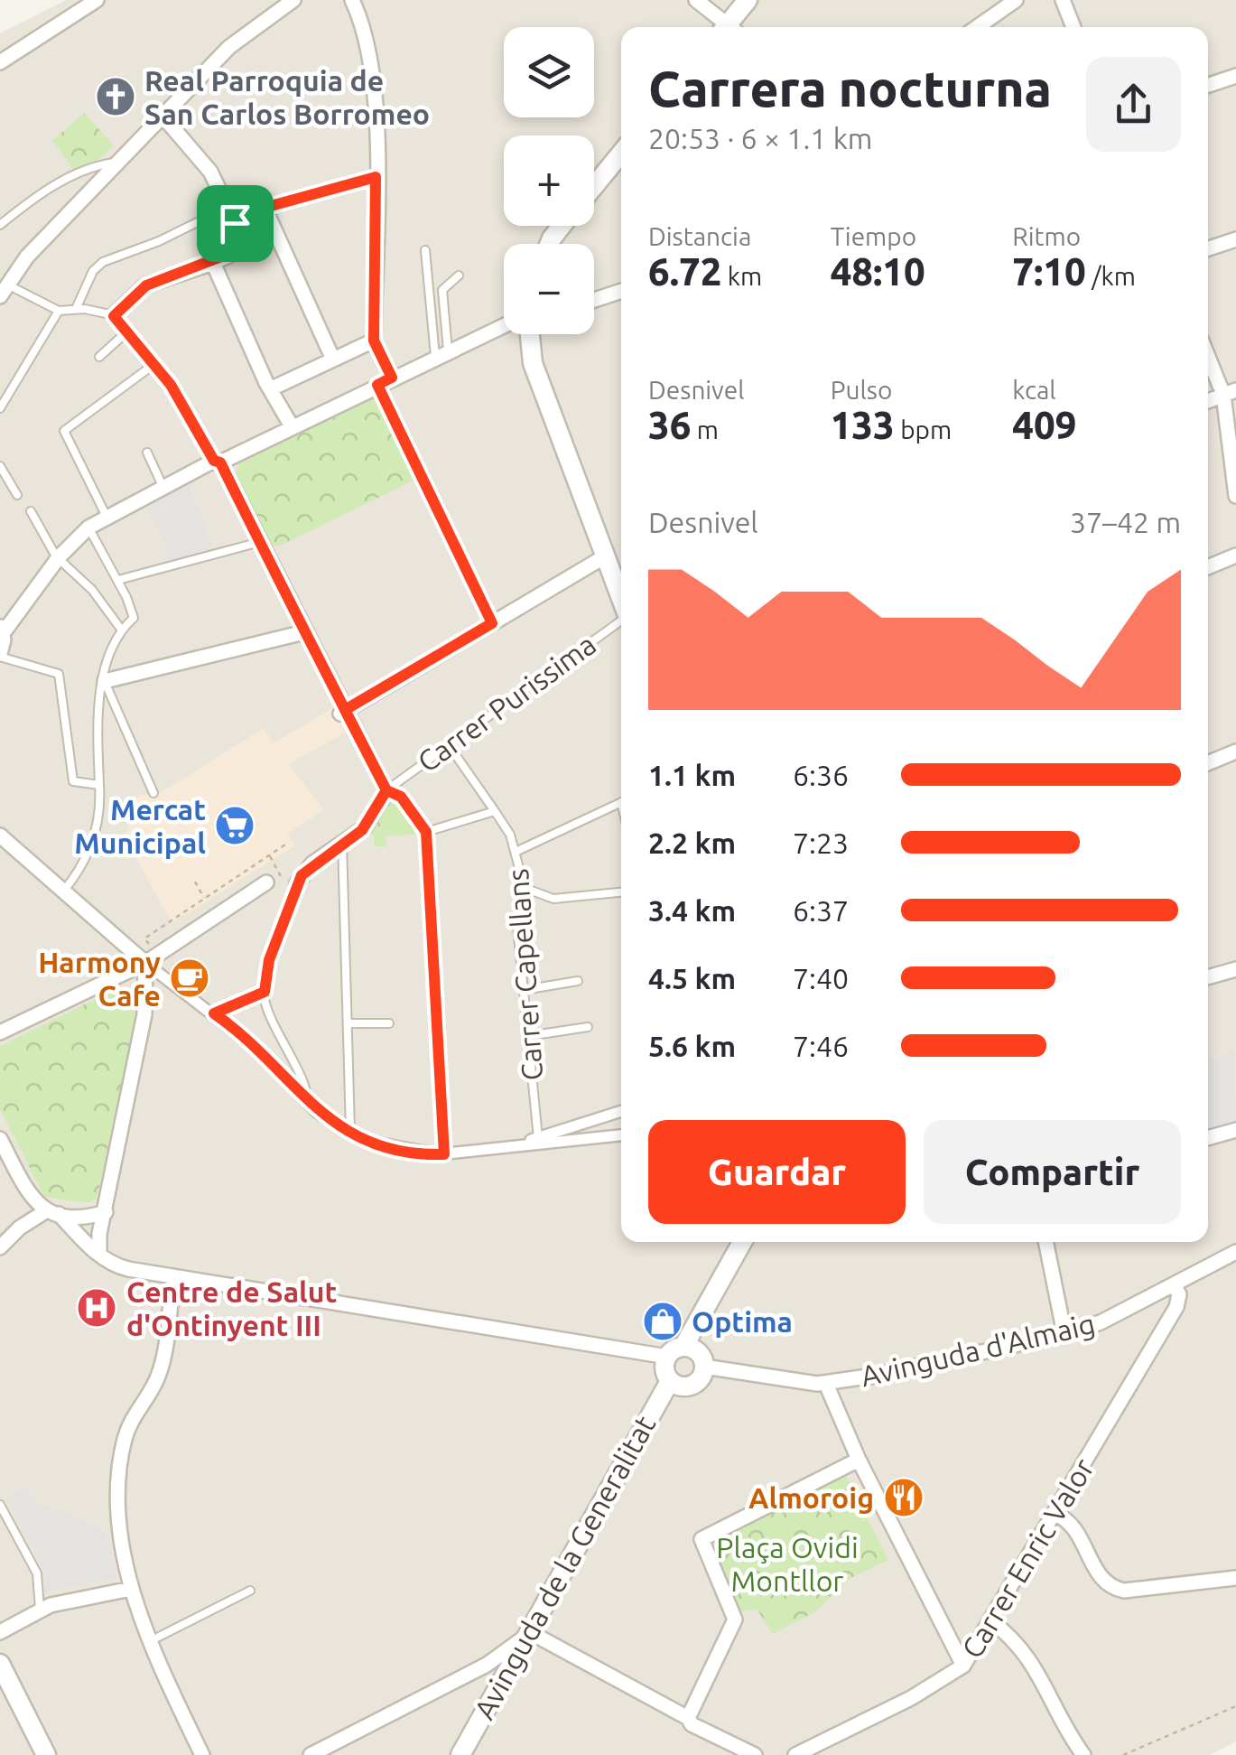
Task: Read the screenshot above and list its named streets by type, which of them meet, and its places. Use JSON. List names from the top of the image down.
{
  "streets": {
    "street": ["Avinguda d'Almaig", "Carrer Enric Valor", "Avinguda de la Generalitat"],
    "lane": ["Carrer Purissima", "Carrer Capellans"]
  },
  "crossings": [
    ["Carrer Purissima", "Carrer Capellans"],
    ["Avinguda d'Almaig", "Carrer Enric Valor"],
    ["Avinguda d'Almaig", "Avinguda de la Generalitat"]
  ],
  "parks": ["Plaça Ovidi Montllor"],
  "places": {
    "church": ["Real Parroquia de San Carlos Borromeo"],
    "supermarket": ["Mercat Municipal"],
    "cafe": ["Harmony Cafe"],
    "hospital": ["Centre de Salut d'Ontinyent III"],
    "shop": ["Optima"],
    "restaurant": ["Almoroig"]
  },
  "page": {
    "map_buttons": ["+", "−"],
    "heading": ["Carrera nocturna", "20:53 · 6 × 1.1 km"],
    "stats": [
      ["Distancia", "6.72 km"],
      ["Tiempo", "48:10"],
      ["Ritmo", "7:10 /km"],
      ["Desnivel", "36 m"],
      ["Pulso", "133 bpm"],
      ["kcal", "409"]
    ],
    "chart": ["Desnivel", "37–42 m"],
    "list": [
      {
        "name": "1.1 km",
        "note": "6:36"
      },
      {
        "name": "2.2 km",
        "note": "7:23"
      },
      {
        "name": "3.4 km",
        "note": "6:37"
      },
      {
        "name": "4.5 km",
        "note": "7:40"
      },
      {
        "name": "5.6 km",
        "note": "7:46"
      }
    ],
    "buttons": ["Guardar", "Compartir"]
  }
}
